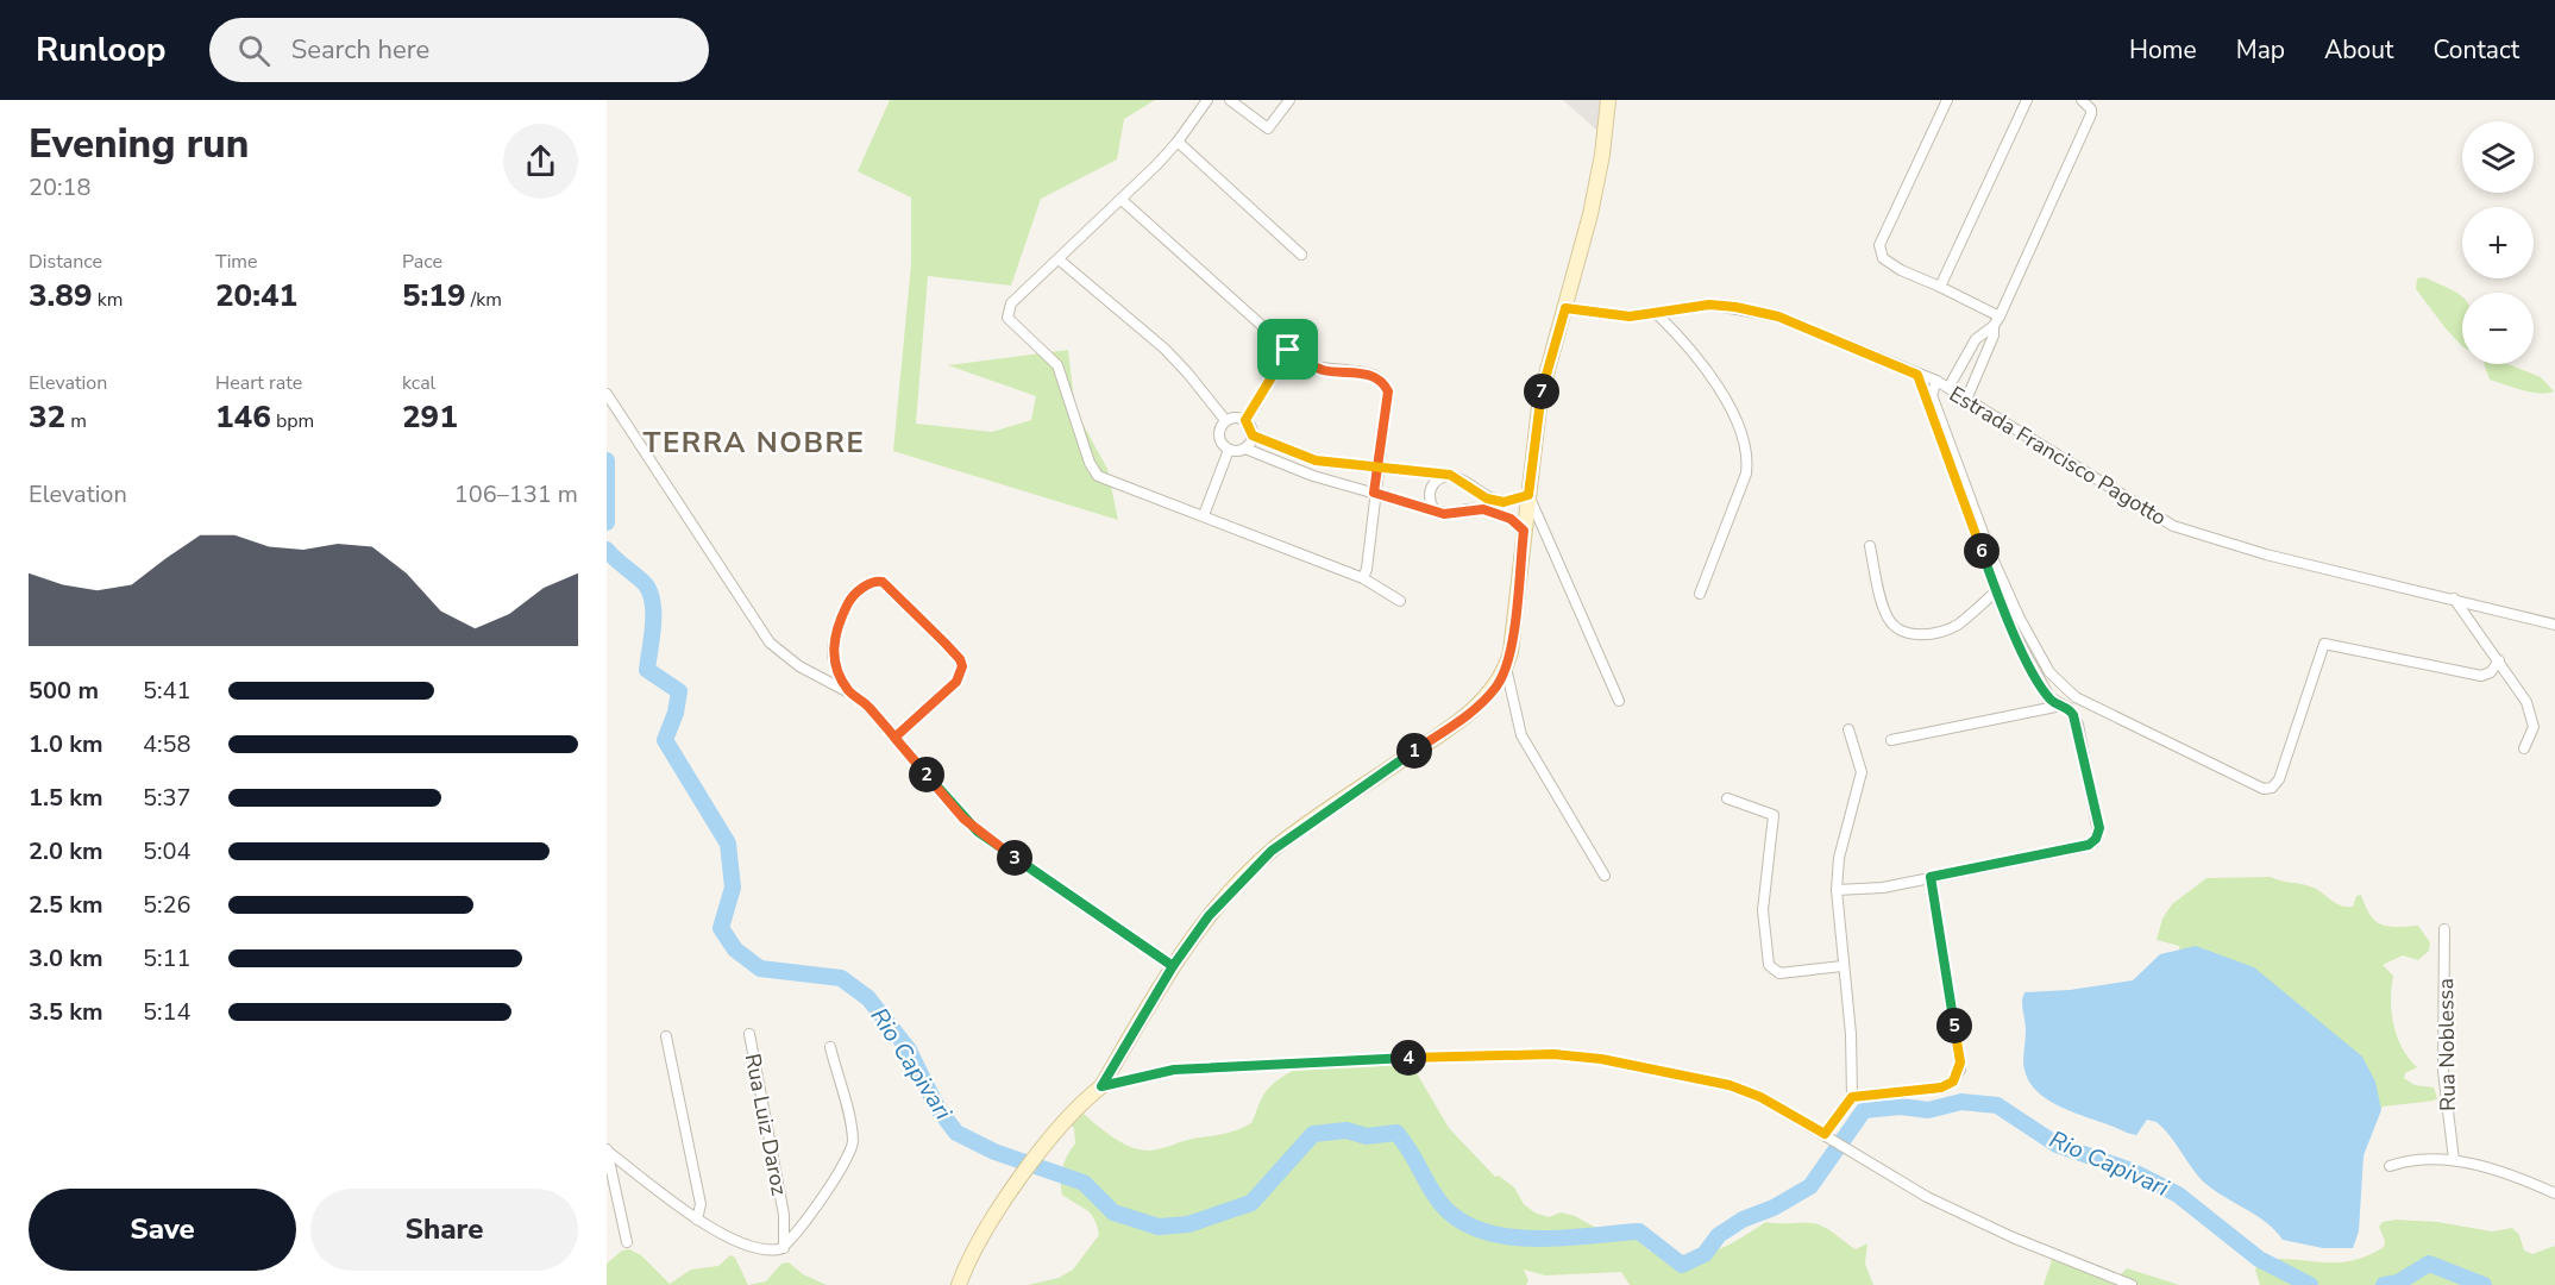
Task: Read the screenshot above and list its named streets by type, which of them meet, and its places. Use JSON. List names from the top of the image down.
{
  "streets": {
    "street": ["Estrada Francisco Pagotto", "Rua Noblessa", "Rua Luiz Daroz"]
  },
  "districts": ["TERRA NOBRE"],
  "water": ["Rio Capivari"],
  "page": {
    "header": "Runloop",
    "search": "Search here",
    "nav": [
      "Home",
      "Map",
      "About",
      "Contact"
    ],
    "heading": ["Evening run", "20:18"],
    "map_buttons": ["+", "−"],
    "stats": [
      ["Distance", "3.89 km"],
      ["Time", "20:41"],
      ["Pace", "5:19 /km"],
      ["Elevation", "32 m"],
      ["Heart rate", "146 bpm"],
      ["kcal", "291"]
    ],
    "pins": [
      "7",
      "6",
      "1",
      "2",
      "3",
      "5",
      "4"
    ],
    "chart": ["Elevation", "106–131 m"],
    "list": [
      {
        "name": "500 m",
        "note": "5:41"
      },
      {
        "name": "1.0 km",
        "note": "4:58"
      },
      {
        "name": "1.5 km",
        "note": "5:37"
      },
      {
        "name": "2.0 km",
        "note": "5:04"
      },
      {
        "name": "2.5 km",
        "note": "5:26"
      },
      {
        "name": "3.0 km",
        "note": "5:11"
      },
      {
        "name": "3.5 km",
        "note": "5:14"
      }
    ],
    "buttons": ["Save", "Share"]
  }
}
